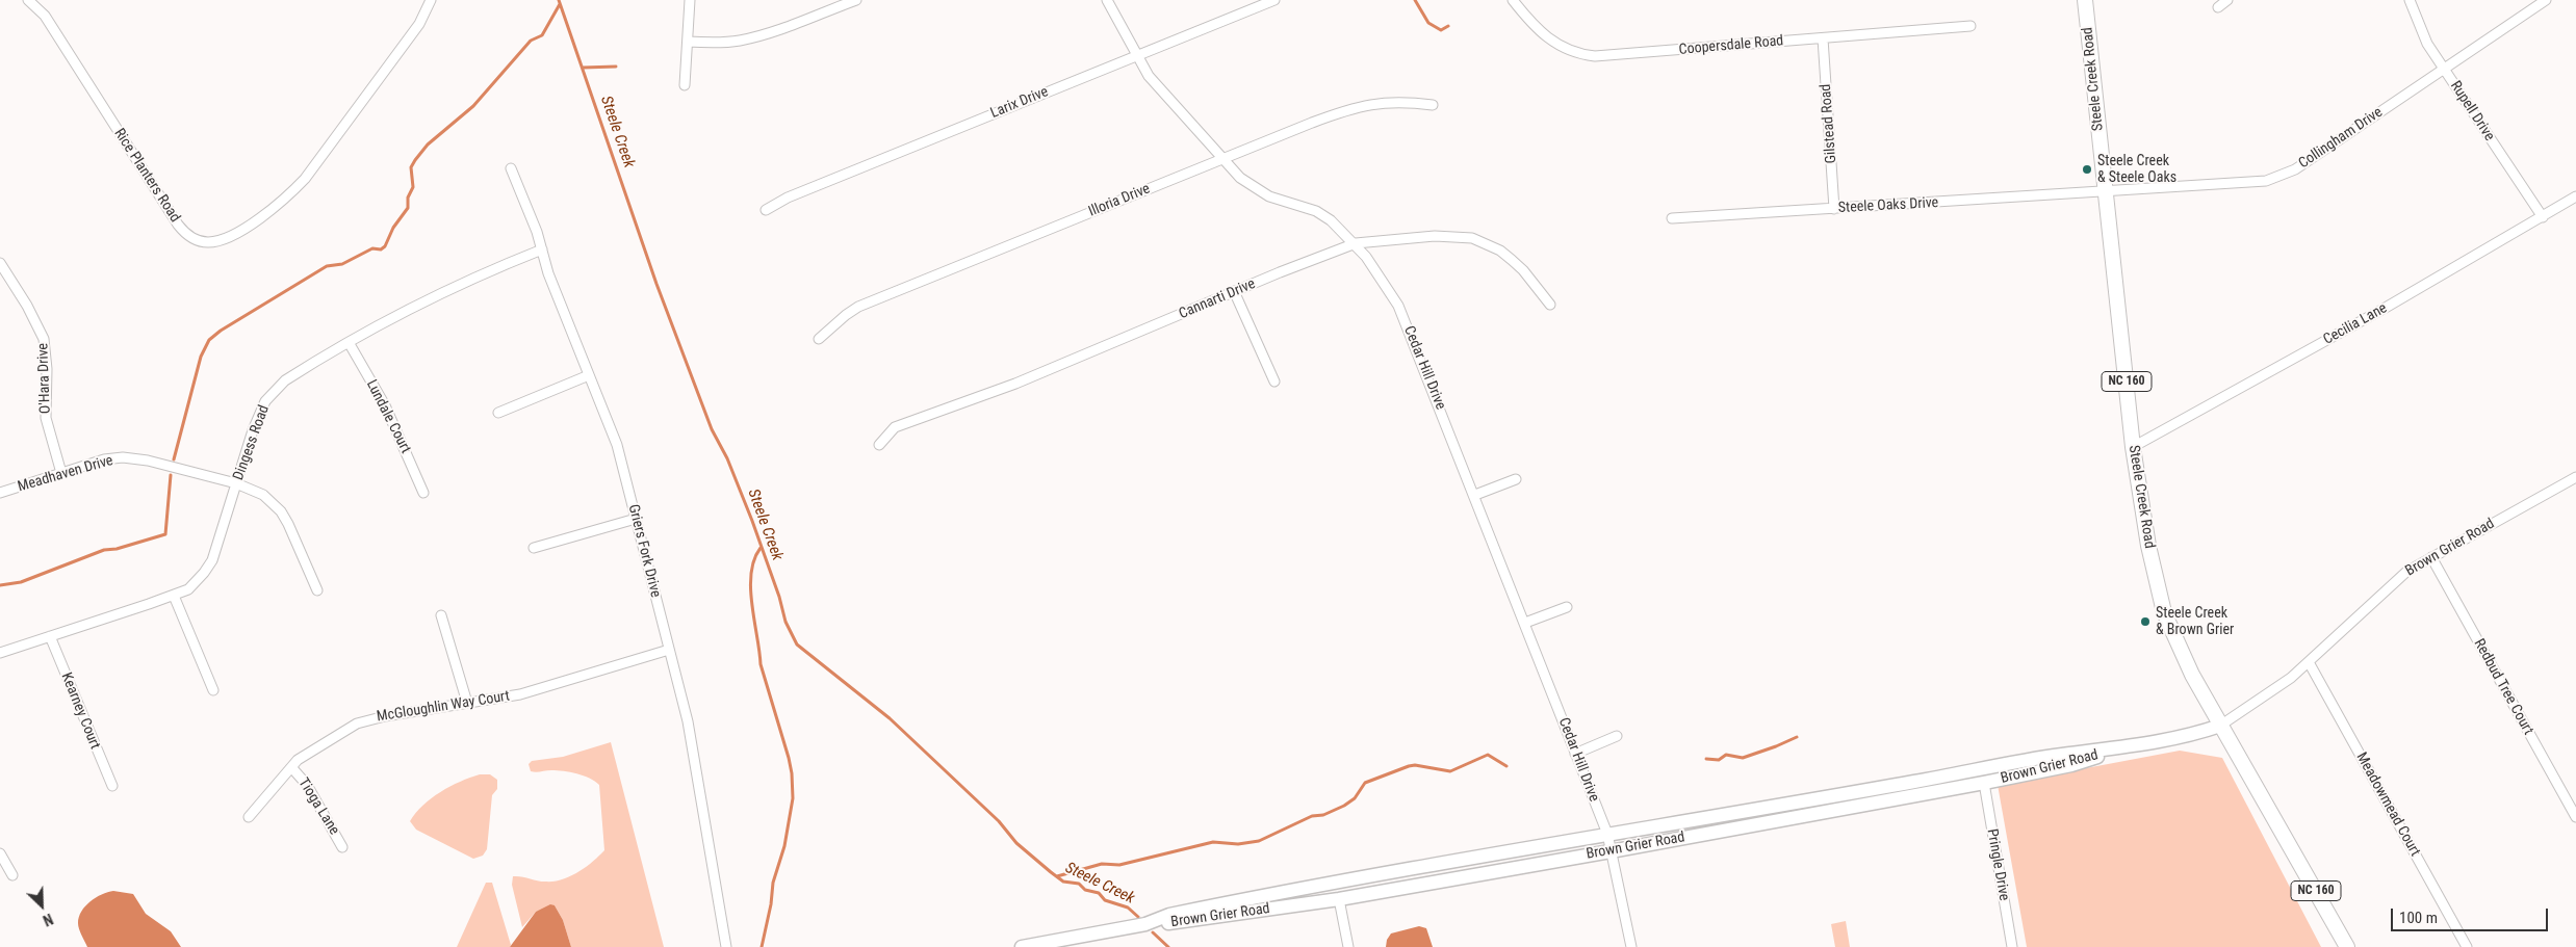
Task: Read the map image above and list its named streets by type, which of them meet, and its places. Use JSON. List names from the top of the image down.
{
  "streets": {
    "main road": ["Steele Creek Road", "NC 160", "Brown Grier Road"],
    "street": [
      "Coopersdale Road",
      "Larix Drive",
      "Rupell Drive",
      "Gilstead Road",
      "Collingham Drive",
      "Rice Planters Road",
      "Illoria Drive",
      "Steele Oaks Drive",
      "Cannarti Drive",
      "Cecilia Lane",
      "Cedar Hill Drive",
      "O'Hara Drive",
      "Lundale Court",
      "Dingess Road",
      "Meadhaven Drive",
      "Griers Fork Drive",
      "Redbud Tree Court",
      "McGloughlin Way Court",
      "Kearney Court",
      "Meadowmead Court",
      "Tioga Lane",
      "Pringle Drive"
    ]
  },
  "crossings": [
    ["Coopersdale Road", "Gilstead Road"],
    ["Steele Creek Road", "Collingham Drive"],
    ["Steele Creek Road", "Steele Oaks Drive"],
    ["Steele Creek Road", "Cecilia Lane"],
    ["Steele Creek Road", "Brown Grier Road"],
    ["Larix Drive", "Cedar Hill Drive"],
    ["Rupell Drive", "Collingham Drive"],
    ["Rupell Drive", "Cecilia Lane"],
    ["Gilstead Road", "Steele Oaks Drive"],
    ["Collingham Drive", "Steele Oaks Drive"],
    ["Illoria Drive", "Cedar Hill Drive"],
    ["Cannarti Drive", "Cedar Hill Drive"],
    ["Cedar Hill Drive", "Brown Grier Road"],
    ["O'Hara Drive", "Meadhaven Drive"],
    ["Lundale Court", "Dingess Road"],
    ["Dingess Road", "Meadhaven Drive"],
    ["Dingess Road", "Griers Fork Drive"],
    ["Dingess Road", "Kearney Court"],
    ["Brown Grier Road", "Redbud Tree Court"],
    ["Brown Grier Road", "Meadowmead Court"],
    ["Brown Grier Road", "Pringle Drive"],
    ["Griers Fork Drive", "McGloughlin Way Court"],
    ["McGloughlin Way Court", "Tioga Lane"]
  ],
  "water": ["Steele Creek"],
  "places": ["Steele Creek & Steele Oaks", "Steele Creek & Brown Grier"],
  "scale_bar": "100 m",
  "north": "bottom right"
}
